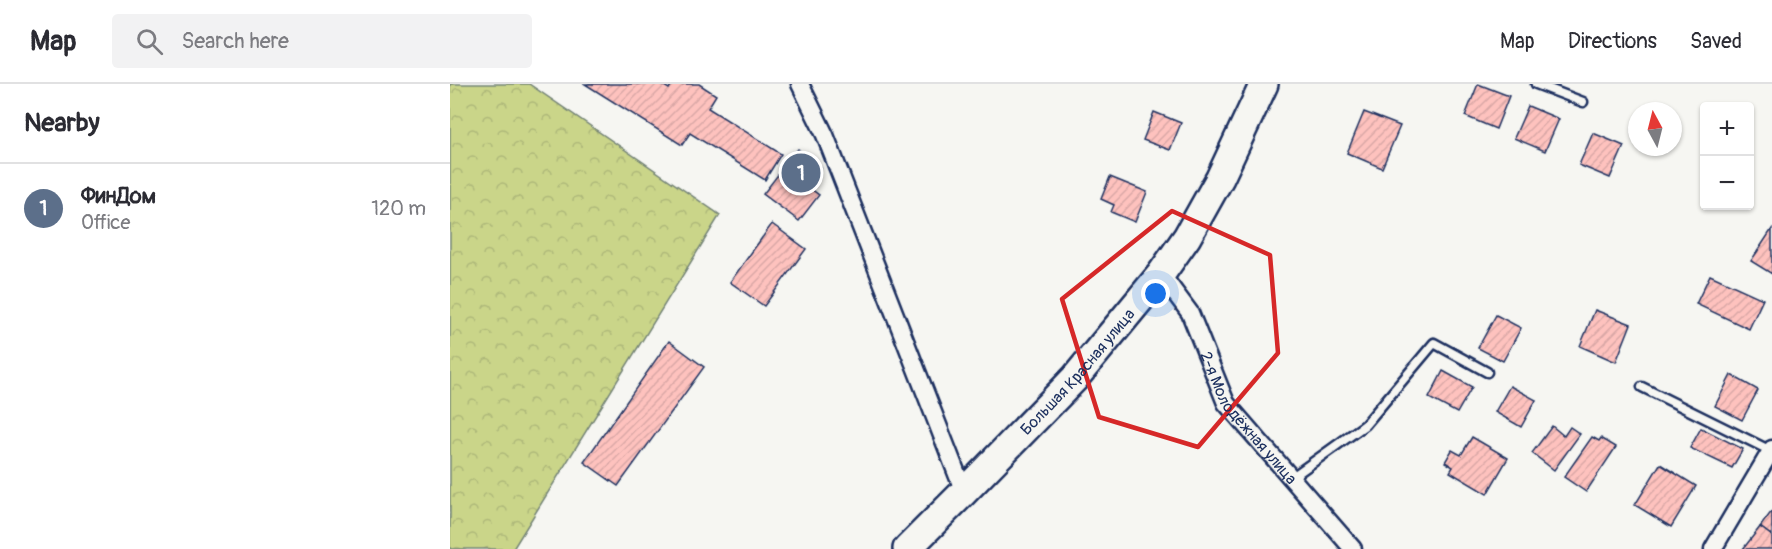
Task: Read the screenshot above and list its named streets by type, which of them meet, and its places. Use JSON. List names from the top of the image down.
{
  "streets": {
    "main road": ["Большая Красная улица"],
    "street": ["2-я Молодёжная улица"]
  },
  "crossings": [
    ["Большая Красная улица", "2-я Молодёжная улица"]
  ],
  "north": "top",
  "page": {
    "header": "Map",
    "search": "Search here",
    "nav": ["Map", "Directions", "Saved"],
    "heading": "Nearby",
    "map_buttons": ["+", "−"],
    "pins": "1",
    "list": [
      {
        "mark": "1",
        "name": "ФинДом",
        "note": "Office",
        "value": "120 m"
      }
    ]
  }
}
